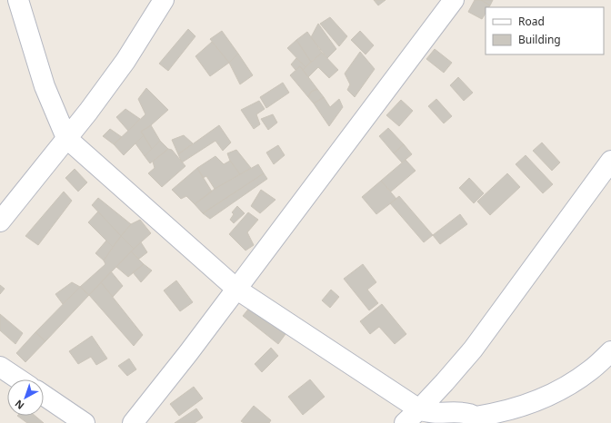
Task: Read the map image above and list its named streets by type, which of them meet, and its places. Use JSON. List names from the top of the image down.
{
  "legend": ["Road", "Building"],
  "north": "bottom left"
}
